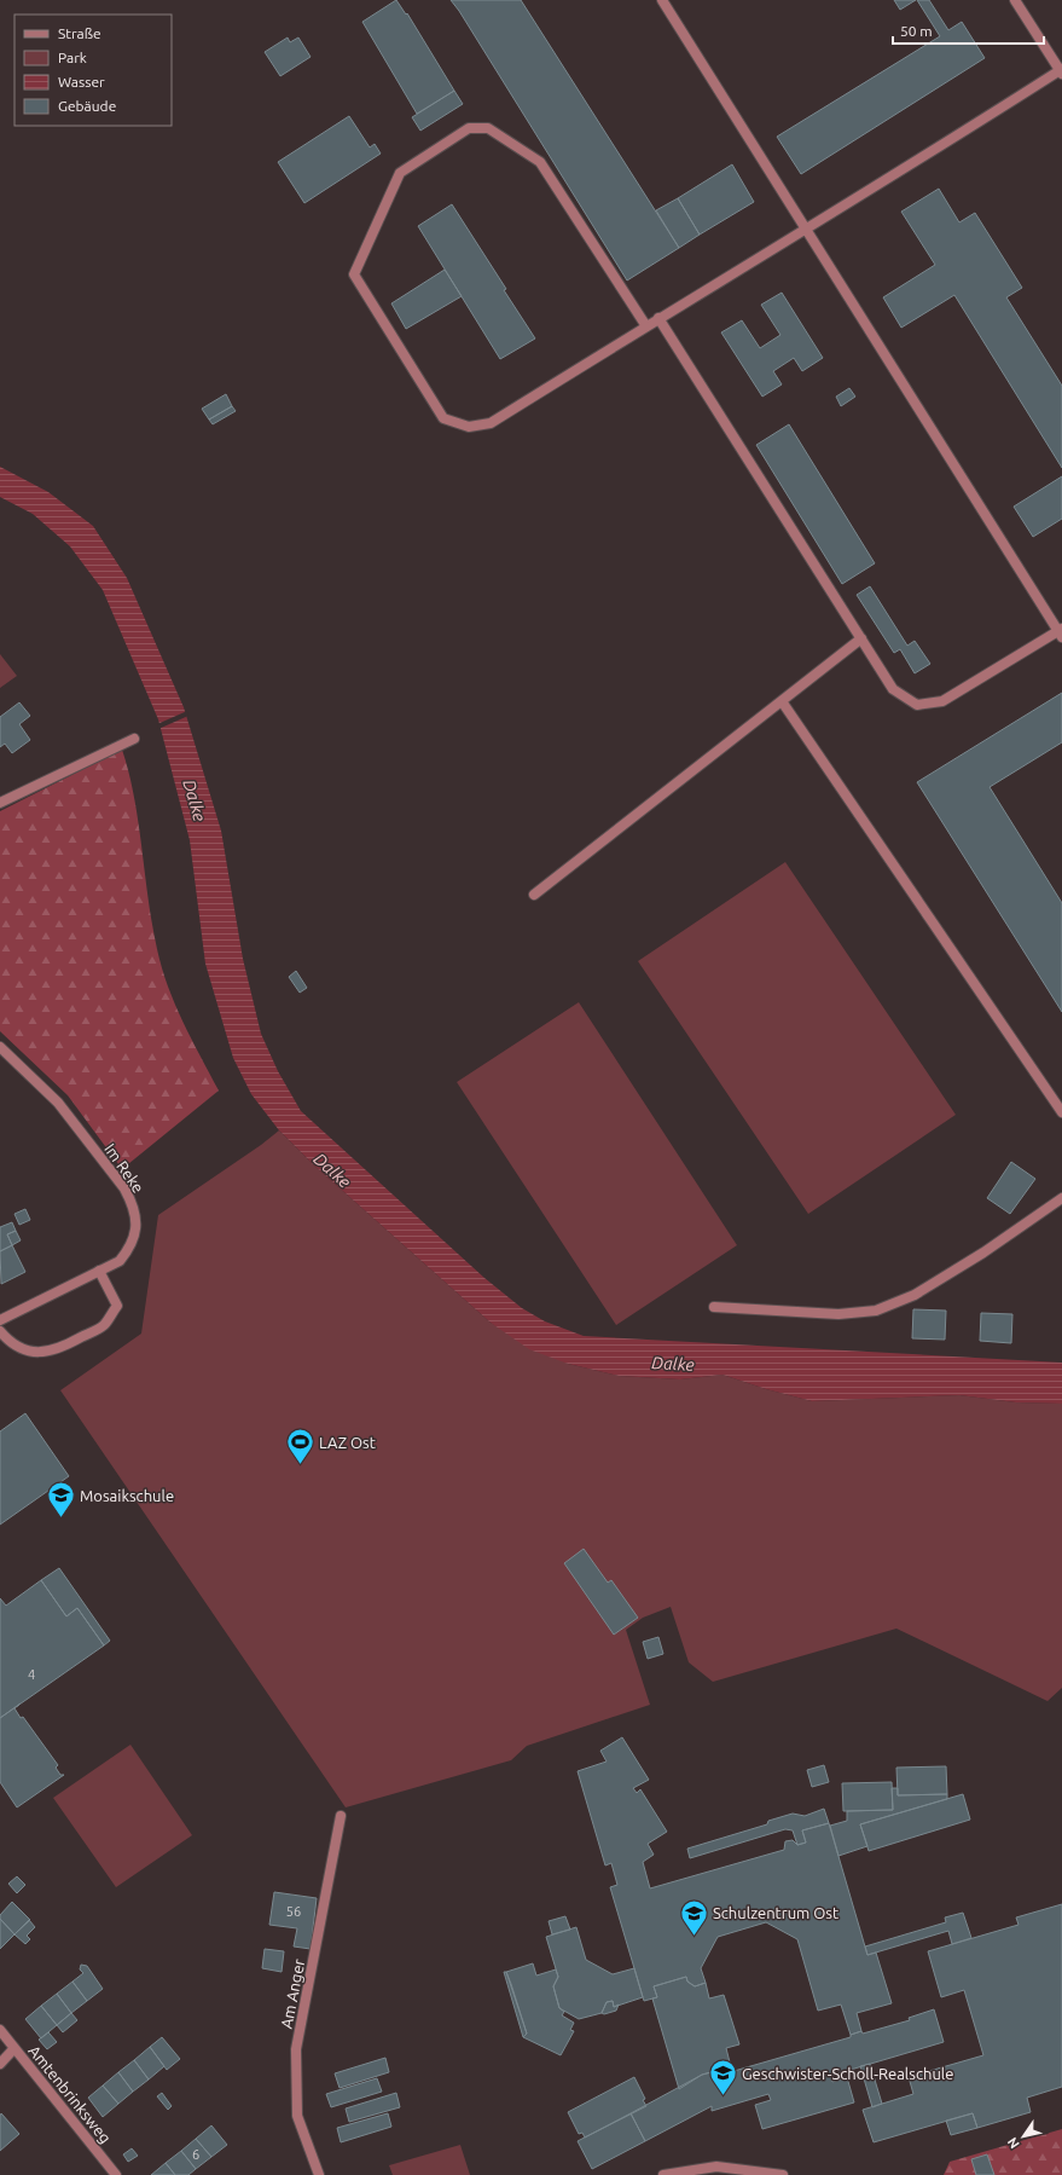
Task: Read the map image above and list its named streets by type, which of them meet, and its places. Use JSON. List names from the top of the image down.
{
  "streets": {
    "street": ["Im Reke", "Am Anger", "Amtenbrinksweg"]
  },
  "water": ["Dalke"],
  "places": {
    "sports": ["LAZ Ost"],
    "school or university": ["Mosaikschule", "Schulzentrum Ost", "Geschwister-Scholl-Realschule"]
  },
  "house_numbers": ["4", "56", "6"],
  "legend": [
    "Straße",
    "Park",
    "Wasser",
    "Gebäude"
  ],
  "scale_bar": "50 m",
  "north": "bottom left"
}
